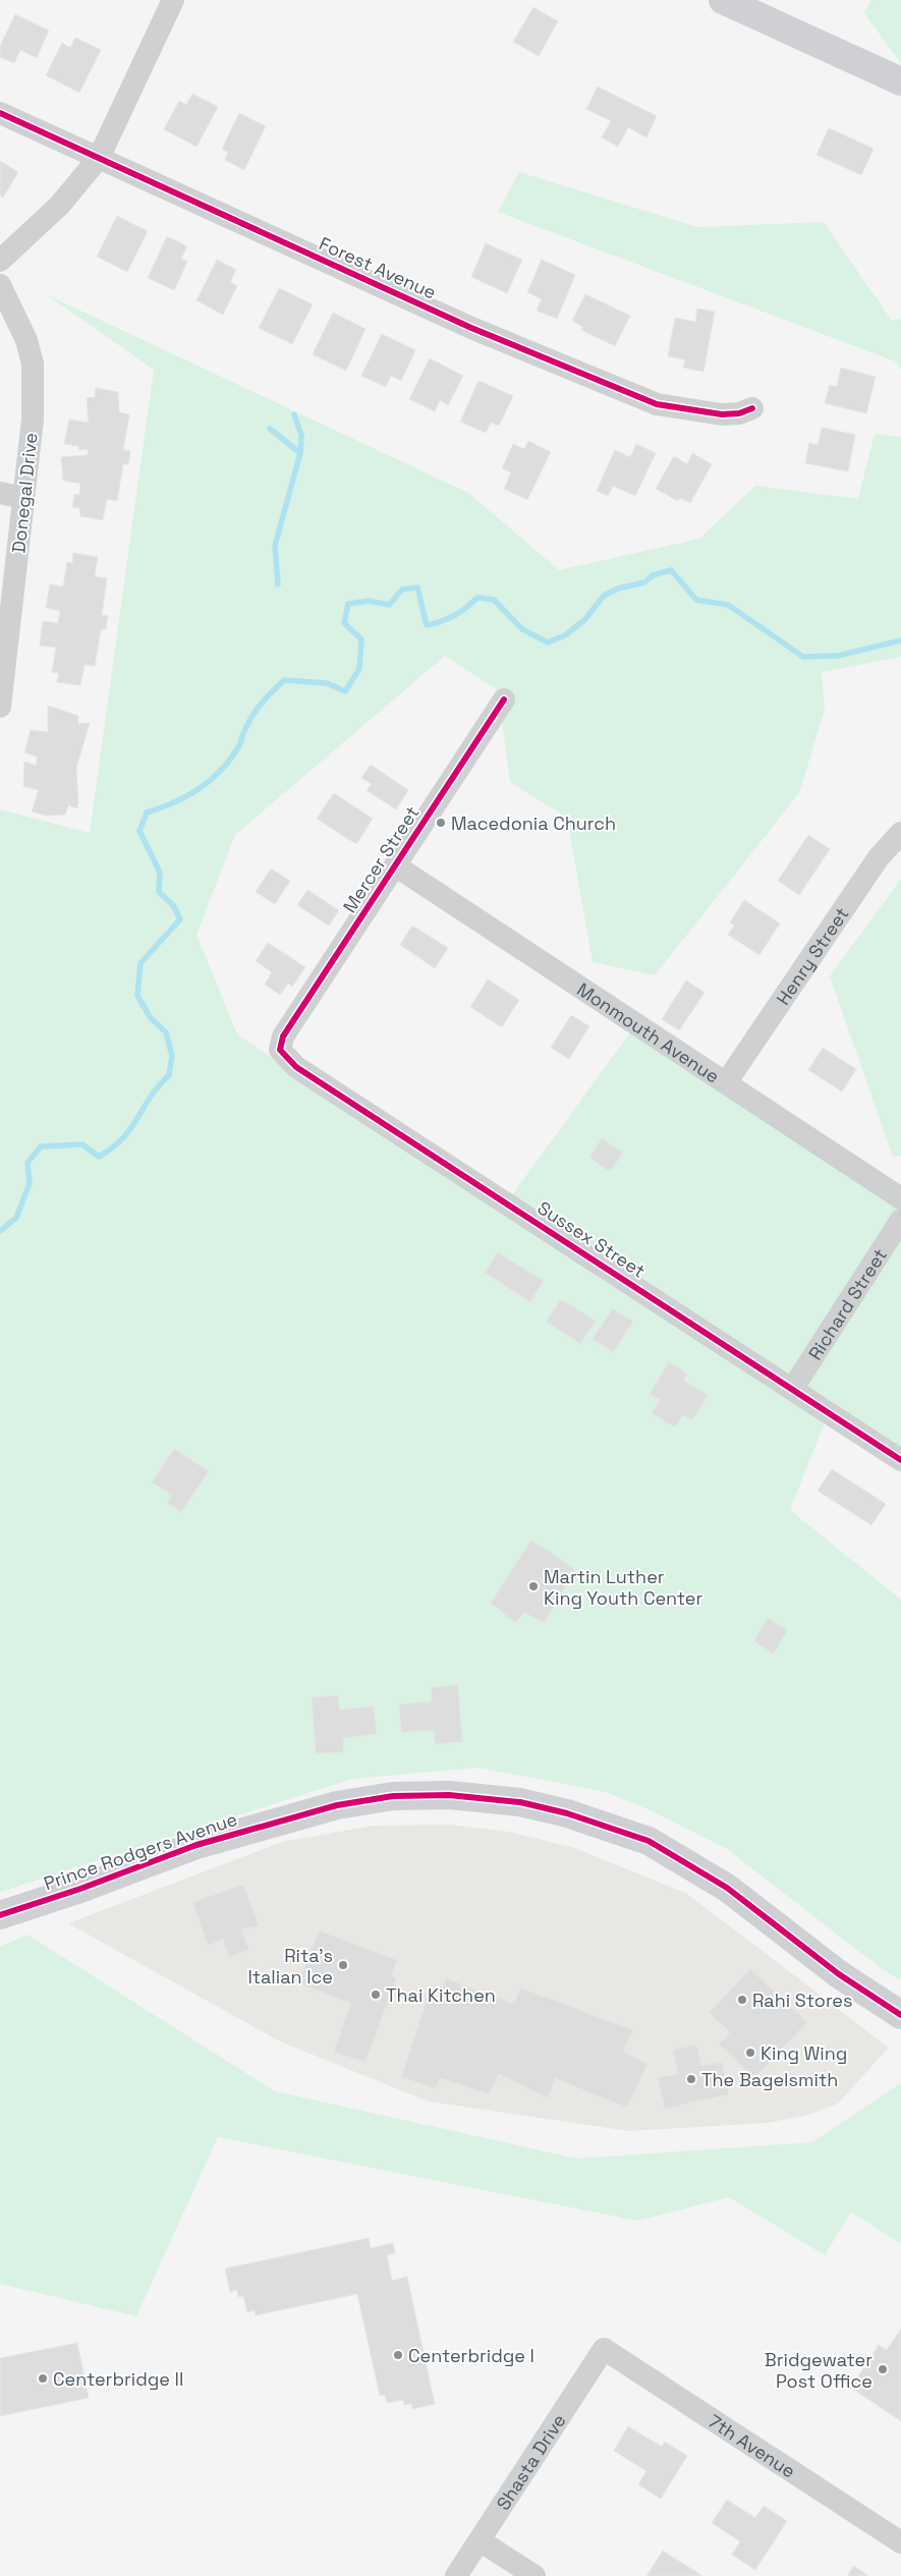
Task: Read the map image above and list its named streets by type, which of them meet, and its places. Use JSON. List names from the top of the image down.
{
  "streets": {
    "street": [
      "Forest Avenue",
      "Donegal Drive",
      "Mercer Street",
      "Henry Street",
      "Monmouth Avenue",
      "Sussex Street",
      "Richard Street",
      "Prince Rodgers Avenue",
      "7th Avenue",
      "Shasta Drive"
    ]
  },
  "crossings": [
    ["Mercer Street", "Monmouth Avenue"],
    ["Mercer Street", "Sussex Street"],
    ["Henry Street", "Monmouth Avenue"],
    ["Sussex Street", "Richard Street"],
    ["7th Avenue", "Shasta Drive"]
  ],
  "places": [
    "Macedonia Church",
    "Martin Luther King Youth Center",
    "Rita's Italian Ice",
    "Thai Kitchen",
    "Rahi Stores",
    "King Wing",
    "The Bagelsmith",
    "Centerbridge I",
    "Bridgewater Post Office",
    "Centerbridge II"
  ]
}
